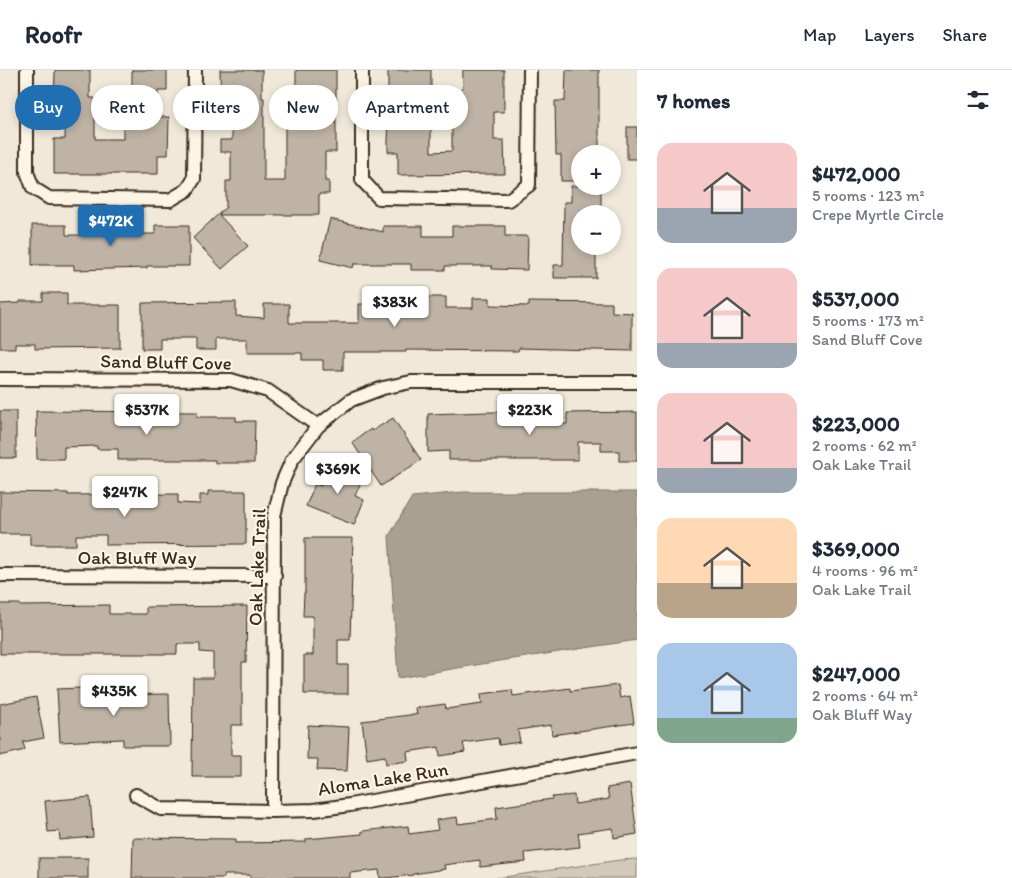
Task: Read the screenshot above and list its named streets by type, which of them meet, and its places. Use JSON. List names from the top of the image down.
{
  "streets": {
    "street": [
      "Sand Bluff Cove",
      "Oak Bluff Way",
      "Oak Lake Trail",
      "Aloma Lake Run"
    ]
  },
  "crossings": [
    ["Sand Bluff Cove", "Oak Lake Trail"],
    ["Oak Bluff Way", "Oak Lake Trail"],
    ["Oak Lake Trail", "Aloma Lake Run"]
  ],
  "page": {
    "header": "Roofr",
    "nav": ["Map", "Layers", "Share"],
    "heading": "7 homes",
    "chip": [
      "Buy",
      "Rent",
      "Filters",
      "New",
      "Apartment"
    ],
    "list": [
      {
        "name": "$472,000",
        "note": "5 rooms · 123 m² · Crepe Myrtle Circle"
      },
      {
        "name": "$537,000",
        "note": "5 rooms · 173 m² · Sand Bluff Cove"
      },
      {
        "name": "$223,000",
        "note": "2 rooms · 62 m² · Oak Lake Trail"
      },
      {
        "name": "$369,000",
        "note": "4 rooms · 96 m² · Oak Lake Trail"
      },
      {
        "name": "$247,000",
        "note": "2 rooms · 64 m² · Oak Bluff Way"
      }
    ],
    "map_buttons": ["+", "−"],
    "price": [
      "$472K",
      "$383K",
      "$537K",
      "$223K",
      "$369K",
      "$247K",
      "$435K"
    ]
  }
}
